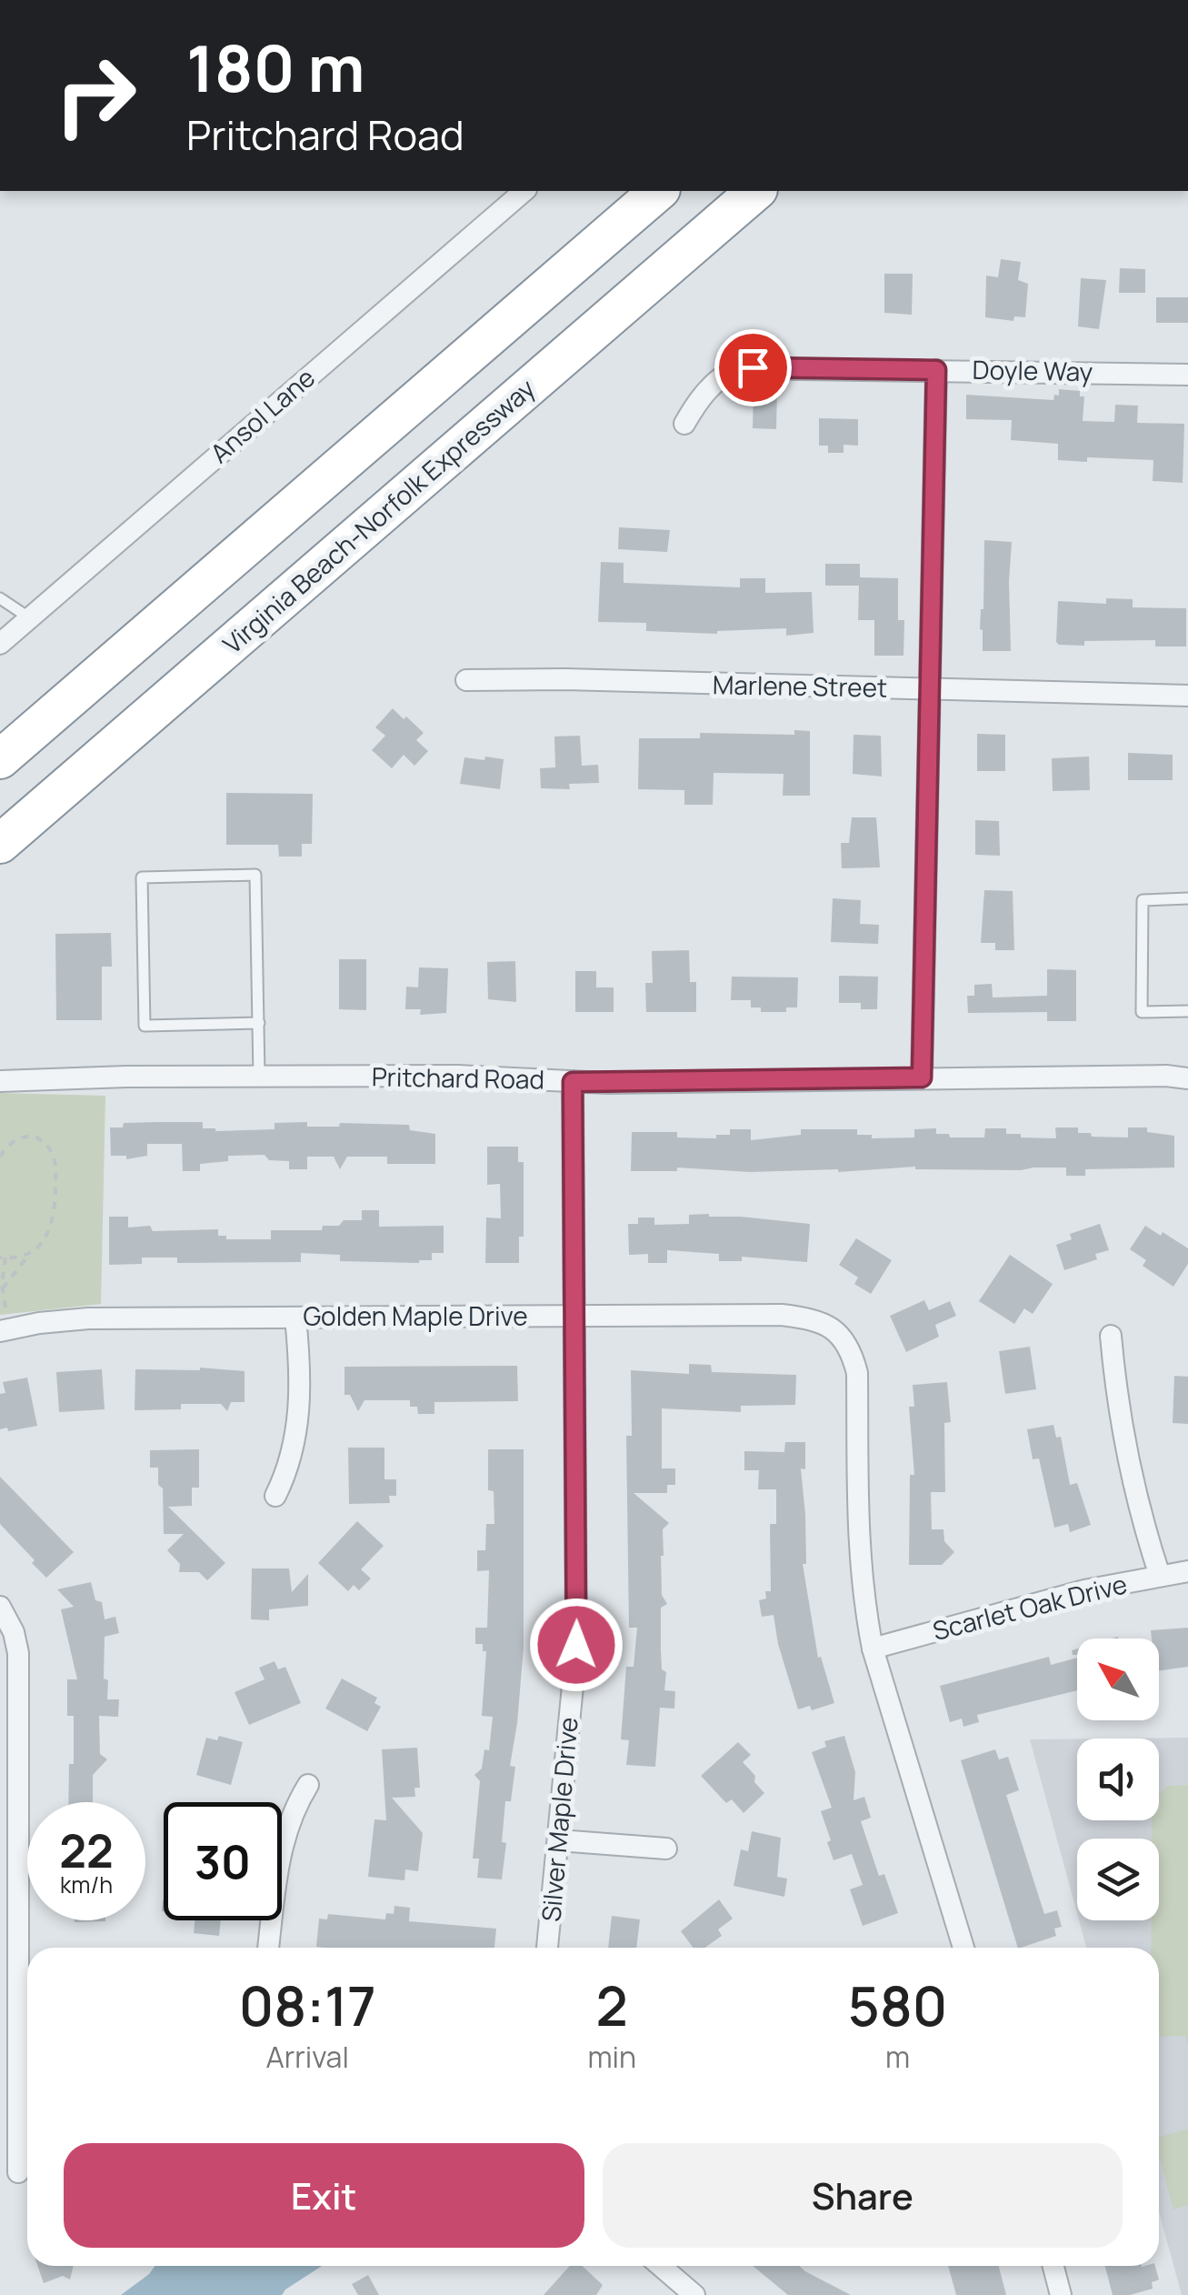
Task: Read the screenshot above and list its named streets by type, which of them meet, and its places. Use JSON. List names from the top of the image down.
{
  "streets": {
    "highway": ["Virginia Beach-Norfolk Expressway"],
    "street": [
      "Doyle Way",
      "Ansol Lane",
      "Marlene Street",
      "Pritchard Road",
      "Golden Maple Drive",
      "Scarlet Oak Drive",
      "Silver Maple Drive"
    ]
  },
  "crossings": [
    ["Pritchard Road", "Silver Maple Drive"],
    ["Golden Maple Drive", "Scarlet Oak Drive"],
    ["Golden Maple Drive", "Silver Maple Drive"]
  ],
  "north": "top left",
  "page": {
    "turn": ["180 m", "Pritchard Road"],
    "speed": "22 km/h",
    "limit": "30",
    "eta": [
      "08:17",
      "Arrival",
      "2",
      "min",
      "580",
      "m"
    ],
    "buttons": ["Exit", "Share"]
  }
}
